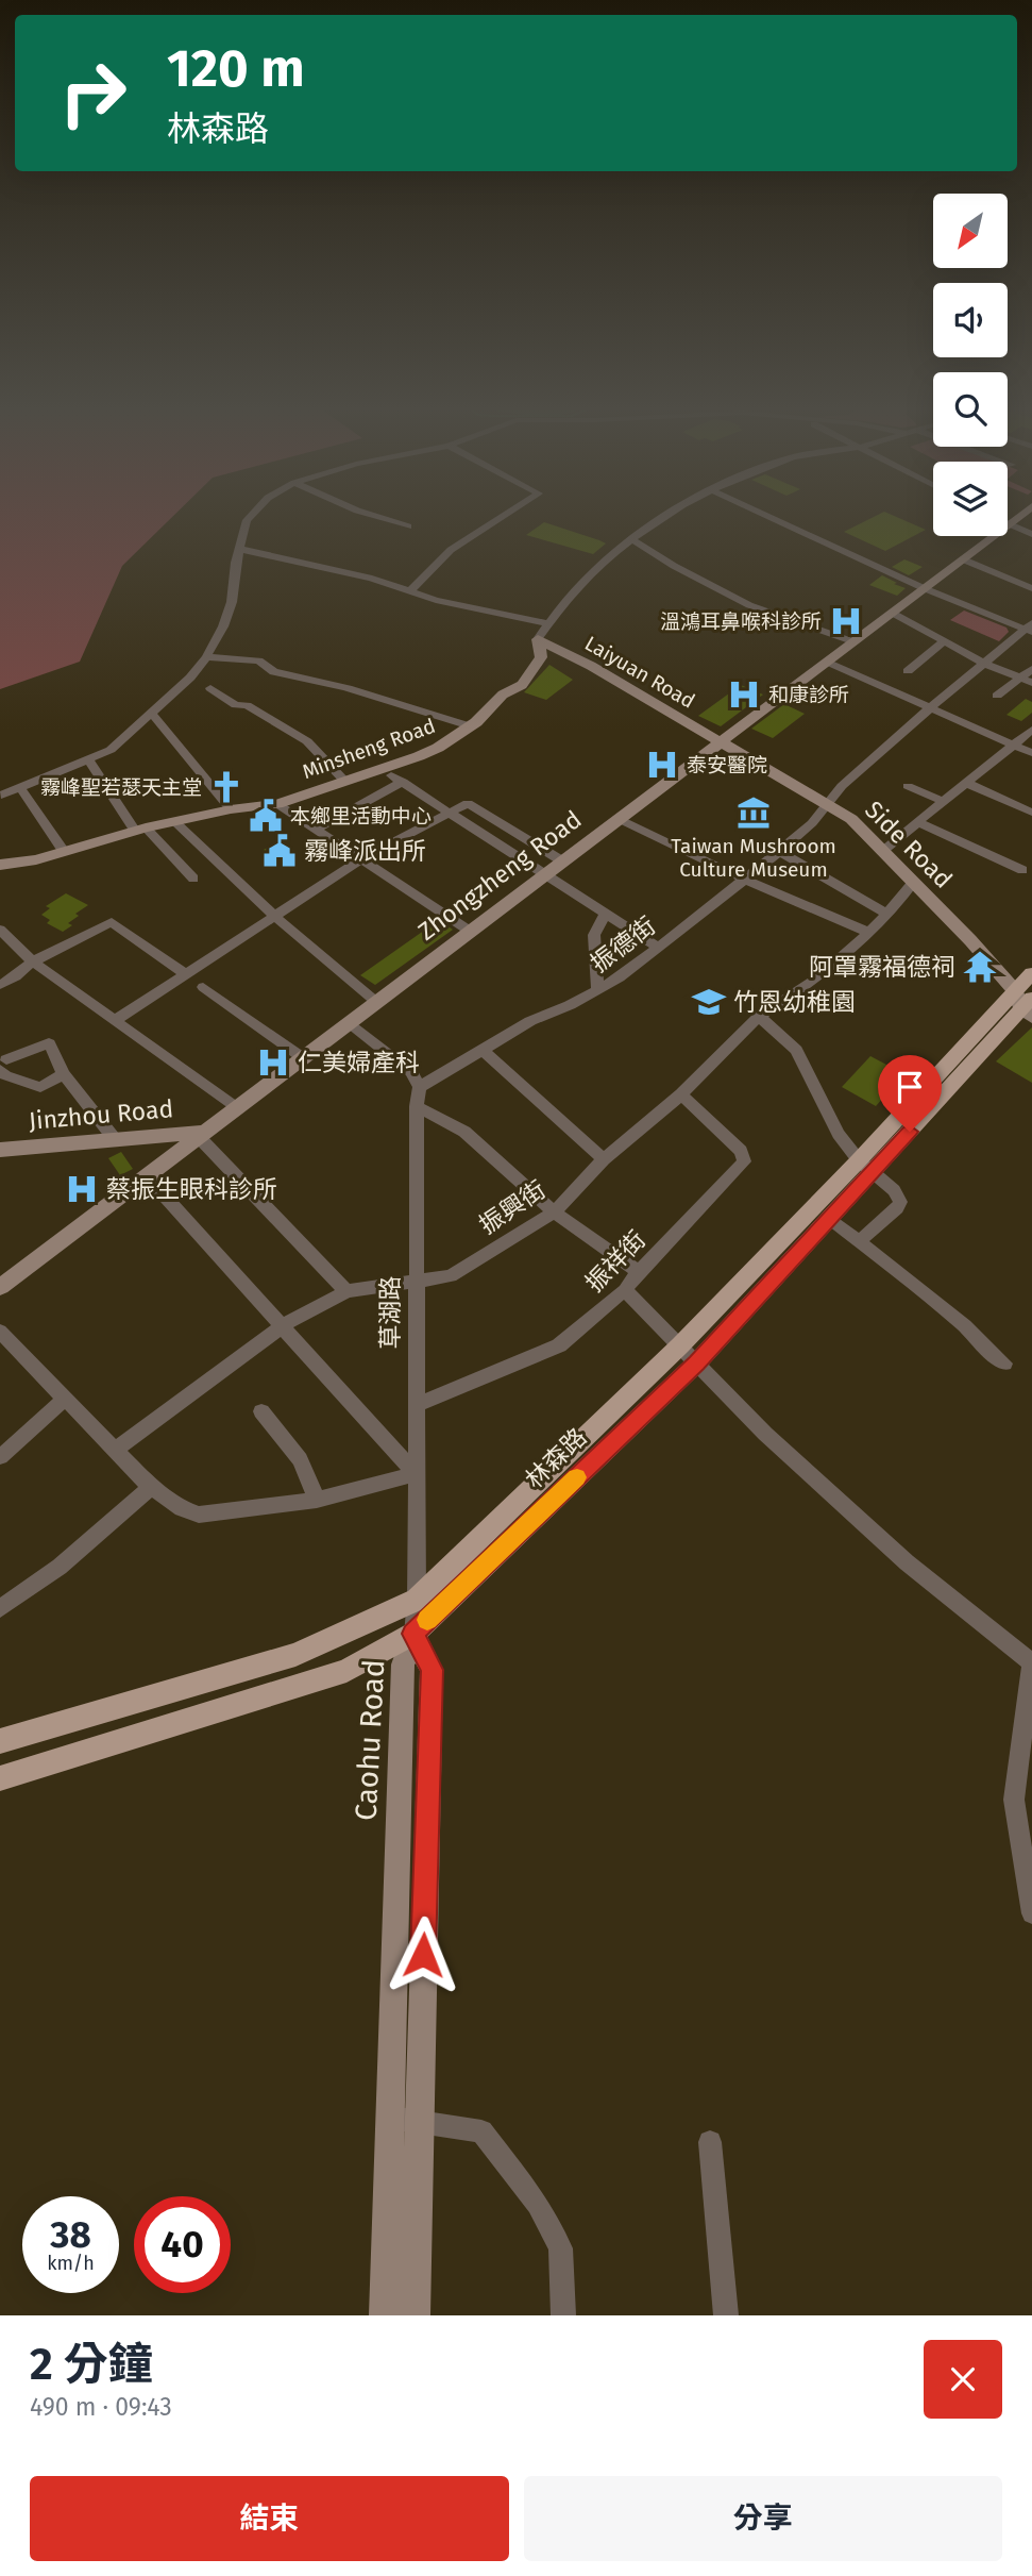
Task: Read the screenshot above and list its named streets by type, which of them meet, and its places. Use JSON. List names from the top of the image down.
{
  "streets": {
    "main road": ["林森路"],
    "street": [
      "Laiyuan Road",
      "Minsheng Road",
      "Side Road",
      "Zhongzheng Road",
      "振德街",
      "Jinzhou Road",
      "振興街",
      "振祥街",
      "草湖路",
      "Caohu Road"
    ]
  },
  "crossings": [
    ["Laiyuan Road", "Minsheng Road"],
    ["Laiyuan Road", "Side Road"],
    ["Laiyuan Road", "Zhongzheng Road"],
    ["Side Road", "Zhongzheng Road"],
    ["Side Road", "振德街"],
    ["Side Road", "振興街"],
    ["Side Road", "林森路"],
    ["Zhongzheng Road", "Jinzhou Road"],
    ["振德街", "草湖路"],
    ["振興街", "振祥街"],
    ["振興街", "草湖路"],
    ["振祥街", "草湖路"],
    ["草湖路", "林森路"],
    ["草湖路", "Caohu Road"],
    ["林森路", "Caohu Road"]
  ],
  "places": {
    "hospital": [
      "溫鴻耳鼻喉科診所",
      "和康診所",
      "泰安醫院",
      "仁美婦產科",
      "蔡振生眼科診所"
    ],
    "church": ["霧峰聖若瑟天主堂"],
    "museum": ["Taiwan Mushroom Culture Museum"],
    "public building": ["本鄉里活動中心", "霧峰派出所"],
    "temple": ["阿罩霧福德祠"],
    "school or university": ["竹恩幼稚園"]
  },
  "north": "bottom left",
  "page": {
    "turn": ["120 m", "林森路"],
    "speed": "38 km/h",
    "limit": "40",
    "heading": ["2 分鐘", "490 m · 09:43"],
    "buttons": ["結束", "分享"]
  }
}
